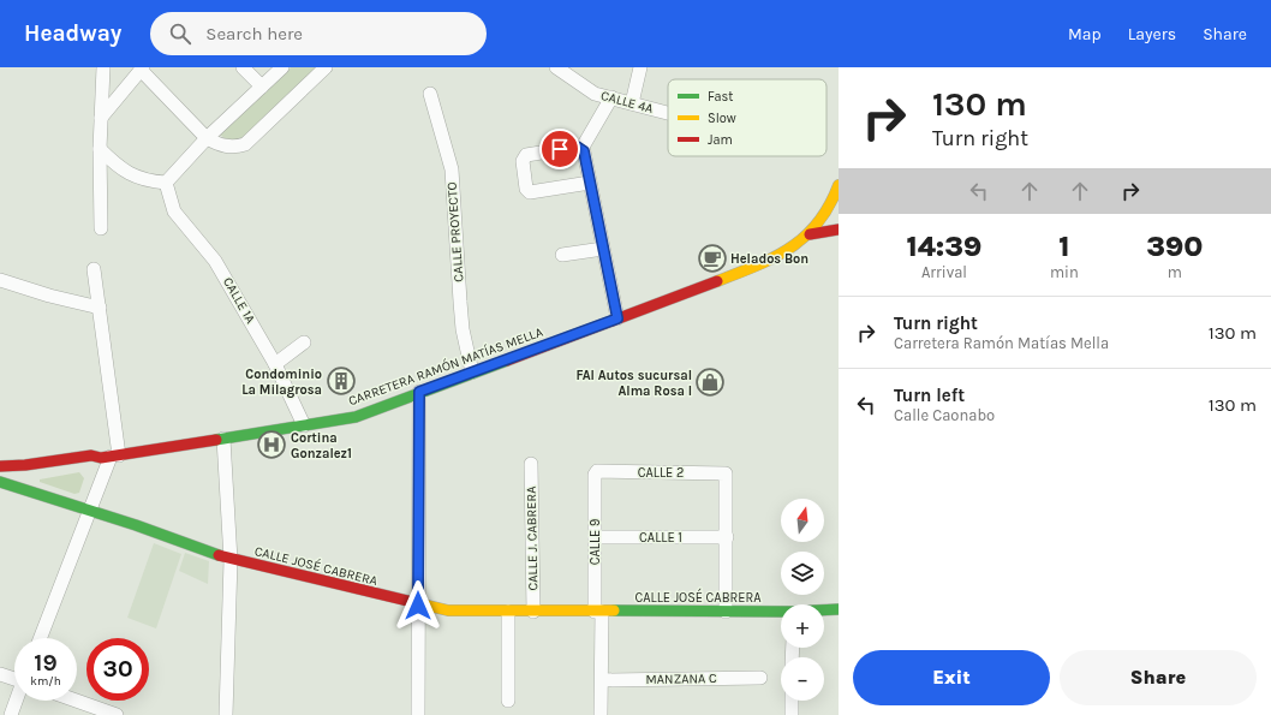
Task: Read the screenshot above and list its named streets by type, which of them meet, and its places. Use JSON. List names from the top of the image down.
{
  "streets": {
    "main road": ["CARRETERA RAMÓN MATÍAS MELLA", "CALLE JOSÉ CABRERA"],
    "street": [
      "CALLE 4A",
      "CALLE PROYECTO",
      "CALLE 1A",
      "CALLE 2",
      "CALLE 1",
      "CALLE J. CABRERA",
      "CALLE 9",
      "MANZANA C"
    ]
  },
  "crossings": [
    ["CALLE PROYECTO", "CARRETERA RAMÓN MATÍAS MELLA"],
    ["CALLE 1A", "CARRETERA RAMÓN MATÍAS MELLA"],
    ["CARRETERA RAMÓN MATÍAS MELLA", "CALLE JOSÉ CABRERA"],
    ["CALLE 2", "CALLE 1"],
    ["CALLE 2", "CALLE 9"],
    ["CALLE 1", "CALLE 9"],
    ["CALLE J. CABRERA", "CALLE JOSÉ CABRERA"],
    ["CALLE 9", "CALLE JOSÉ CABRERA"],
    ["CALLE 9", "MANZANA C"]
  ],
  "places": {
    "cafe": ["Helados Bon"],
    "building": ["Condominio La Milagrosa"],
    "shop": ["FAI Autos sucursal Alma Rosa I"],
    "hospital": ["Cortina Gonzalez1"]
  },
  "legend": ["Fast", "Slow", "Jam"],
  "north": "top",
  "page": {
    "header": "Headway",
    "search": "Search here",
    "nav": ["Map", "Layers", "Share"],
    "turn": ["130 m", "Turn right"],
    "eta": [
      "14:39",
      "Arrival",
      "1",
      "min",
      "390",
      "m"
    ],
    "list": [
      {
        "name": "Turn right",
        "note": "Carretera Ramón Matías Mella",
        "value": "130 m"
      },
      {
        "name": "Turn left",
        "note": "Calle Caonabo",
        "value": "130 m"
      }
    ],
    "map_buttons": ["+", "−"],
    "speed": "19 km/h",
    "limit": "30",
    "buttons": ["Exit", "Share"]
  }
}
